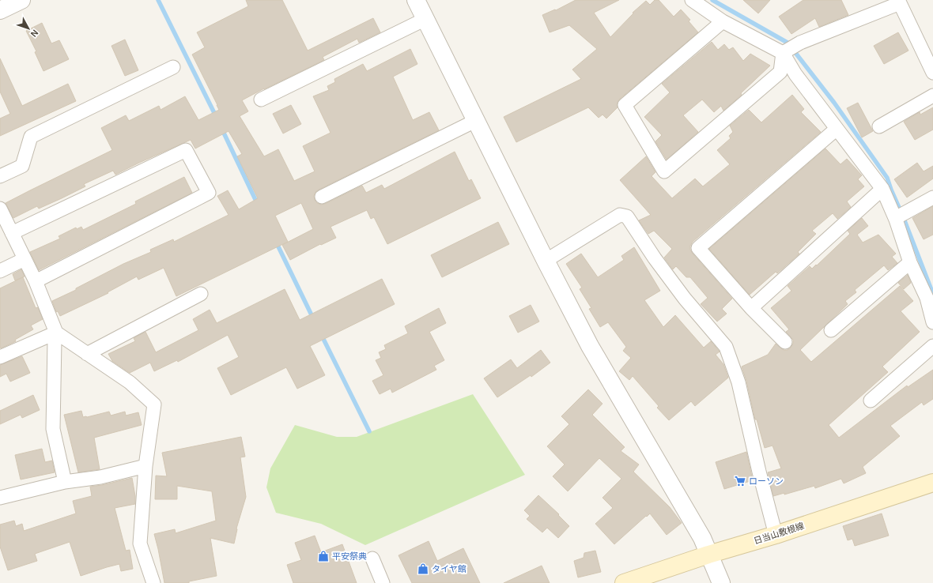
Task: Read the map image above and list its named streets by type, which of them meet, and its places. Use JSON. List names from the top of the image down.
{
  "streets": {
    "main road": ["日当山敷根線"]
  },
  "places": {
    "supermarket": ["ローソン"],
    "shop": ["平安祭典", "タイヤ館"]
  },
  "north": "bottom right"
}
